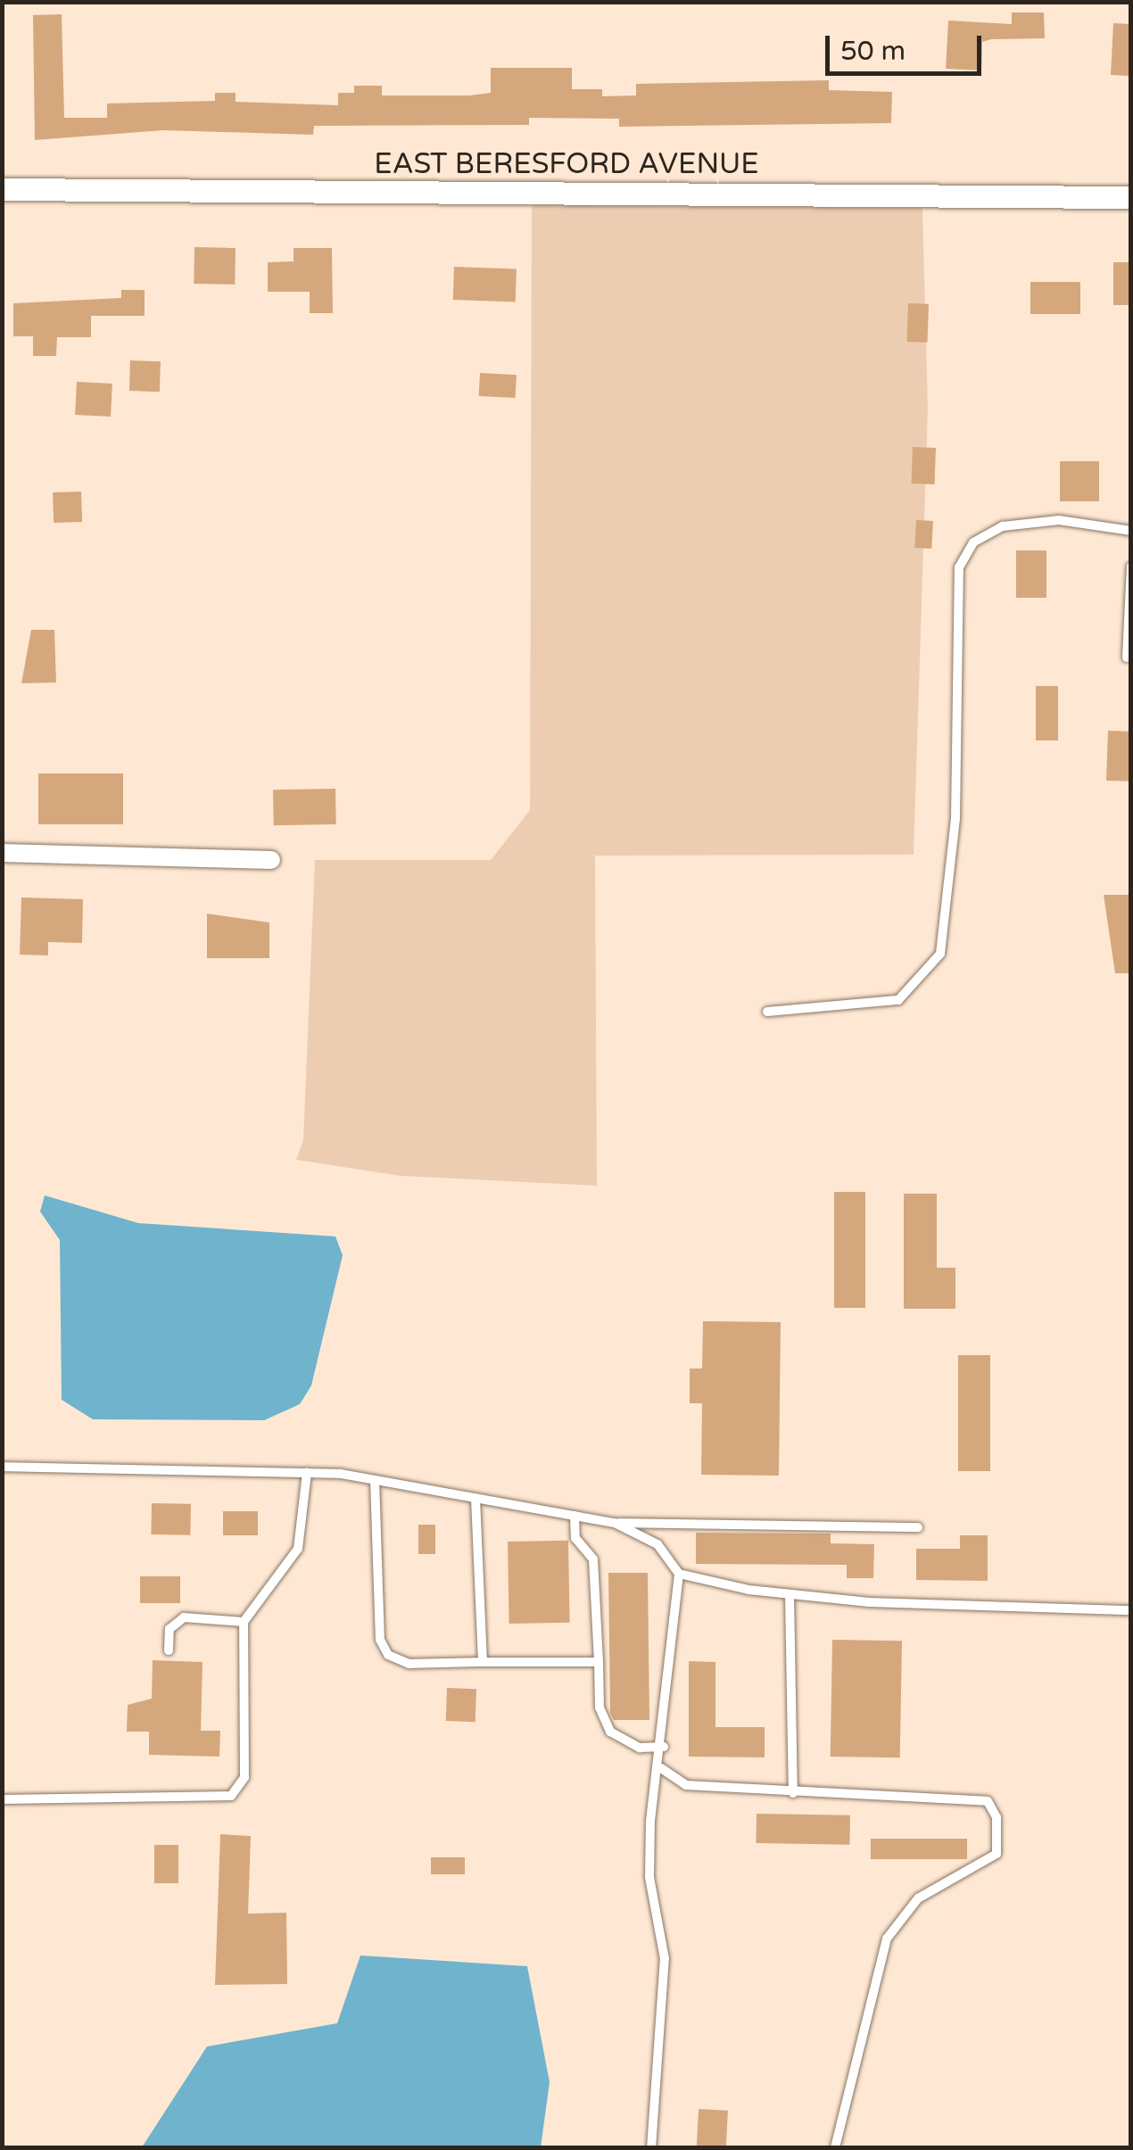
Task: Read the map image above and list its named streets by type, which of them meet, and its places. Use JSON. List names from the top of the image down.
{
  "streets": {
    "street": ["EAST BERESFORD AVENUE"]
  },
  "scale_bar": "50 m"
}
